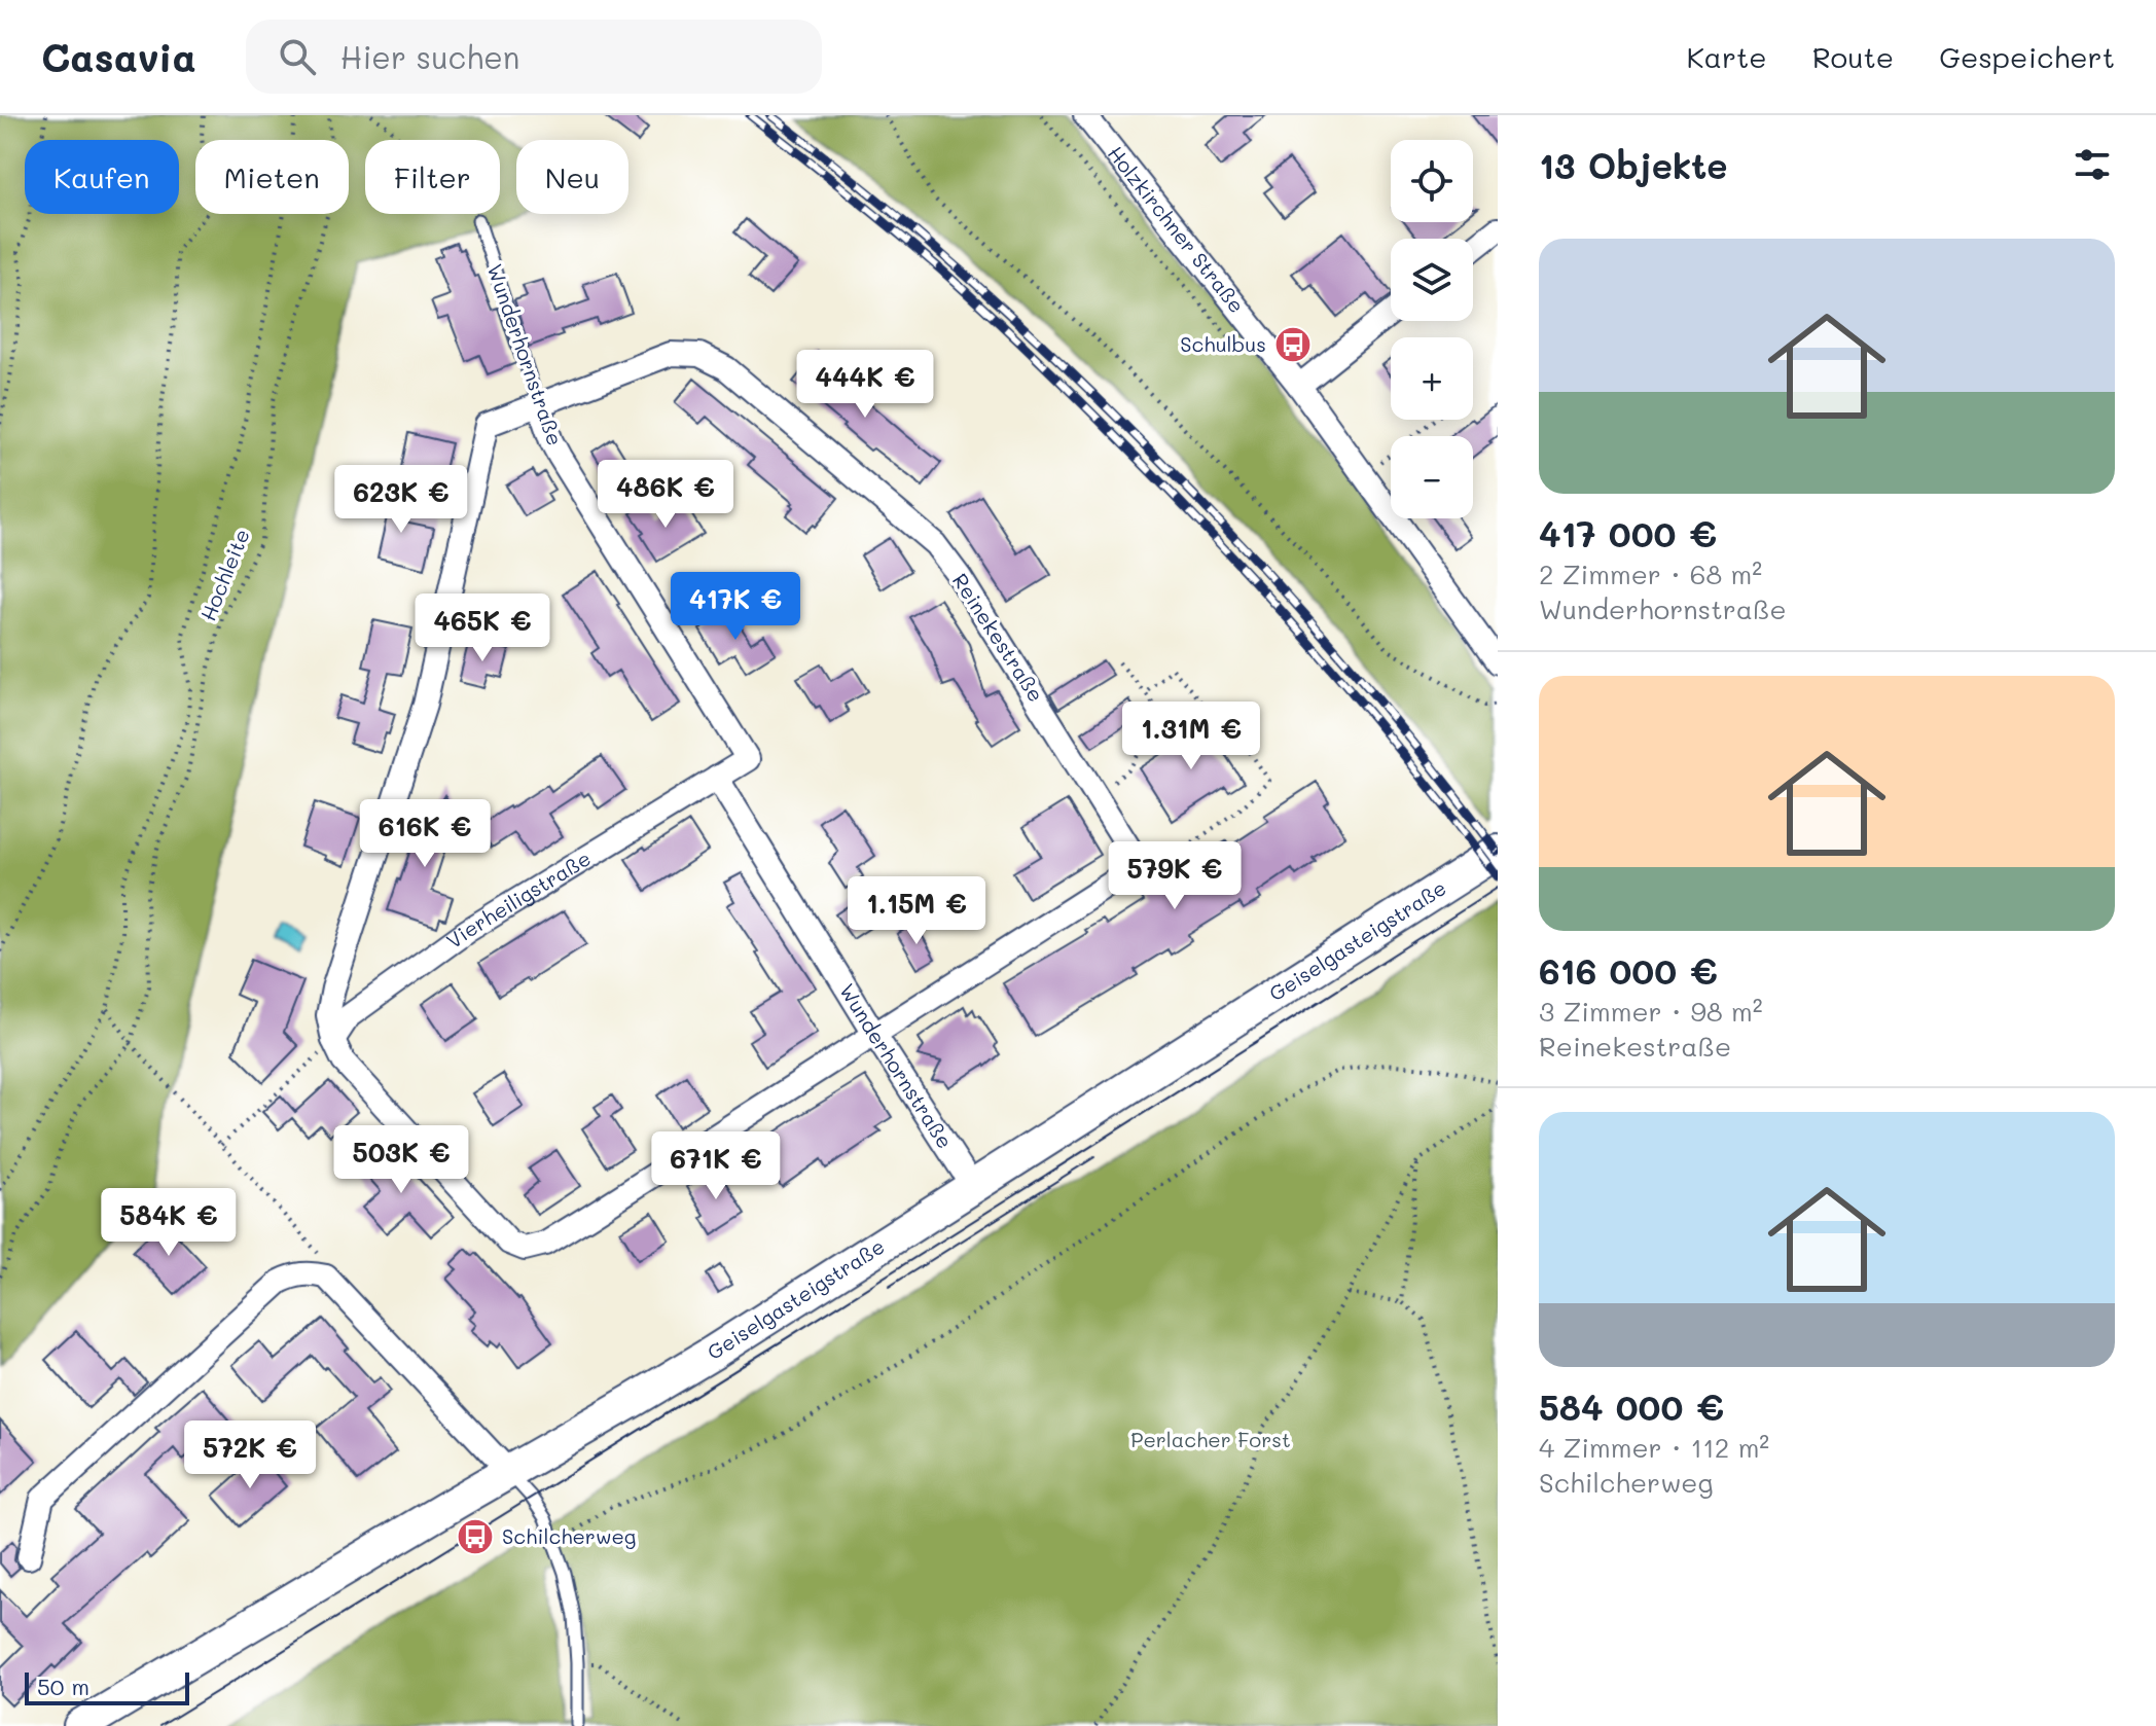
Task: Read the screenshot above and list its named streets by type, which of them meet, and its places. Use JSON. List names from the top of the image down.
{
  "streets": {
    "main road": ["Geiselgasteigstraße"],
    "street": [
      "Holzkirchner Straße",
      "Wunderhornstraße",
      "Reinekestraße",
      "Vierheiligstraße"
    ],
    "path": ["Hochleite"]
  },
  "crossings": [
    ["Wunderhornstraße", "Reinekestraße"],
    ["Wunderhornstraße", "Vierheiligstraße"],
    ["Wunderhornstraße", "Geiselgasteigstraße"],
    ["Reinekestraße", "Vierheiligstraße"]
  ],
  "parks": ["Perlacher Forst"],
  "places": {
    "bus stop": ["Schulbus", "Schilcherweg"]
  },
  "scale_bar": "50 m",
  "page": {
    "header": "Casavia",
    "search": "Hier suchen",
    "nav": ["Karte", "Route", "Gespeichert"],
    "heading": "13 Objekte",
    "map_buttons": ["+", "−"],
    "chip": [
      "Kaufen",
      "Mieten",
      "Filter",
      "Neu"
    ],
    "list": [
      {
        "name": "417 000 €",
        "note": "2 Zimmer · 68 m² · Wunderhornstraße"
      },
      {
        "name": "616 000 €",
        "note": "3 Zimmer · 98 m² · Reinekestraße"
      },
      {
        "name": "584 000 €",
        "note": "4 Zimmer · 112 m² · Schilcherweg"
      }
    ],
    "price": [
      "444K €",
      "486K €",
      "623K €",
      "417K €",
      "465K €",
      "1.31M €",
      "616K €",
      "579K €",
      "1.15M €",
      "503K €",
      "671K €",
      "584K €",
      "572K €"
    ],
    "scale": "50 m"
  }
}
